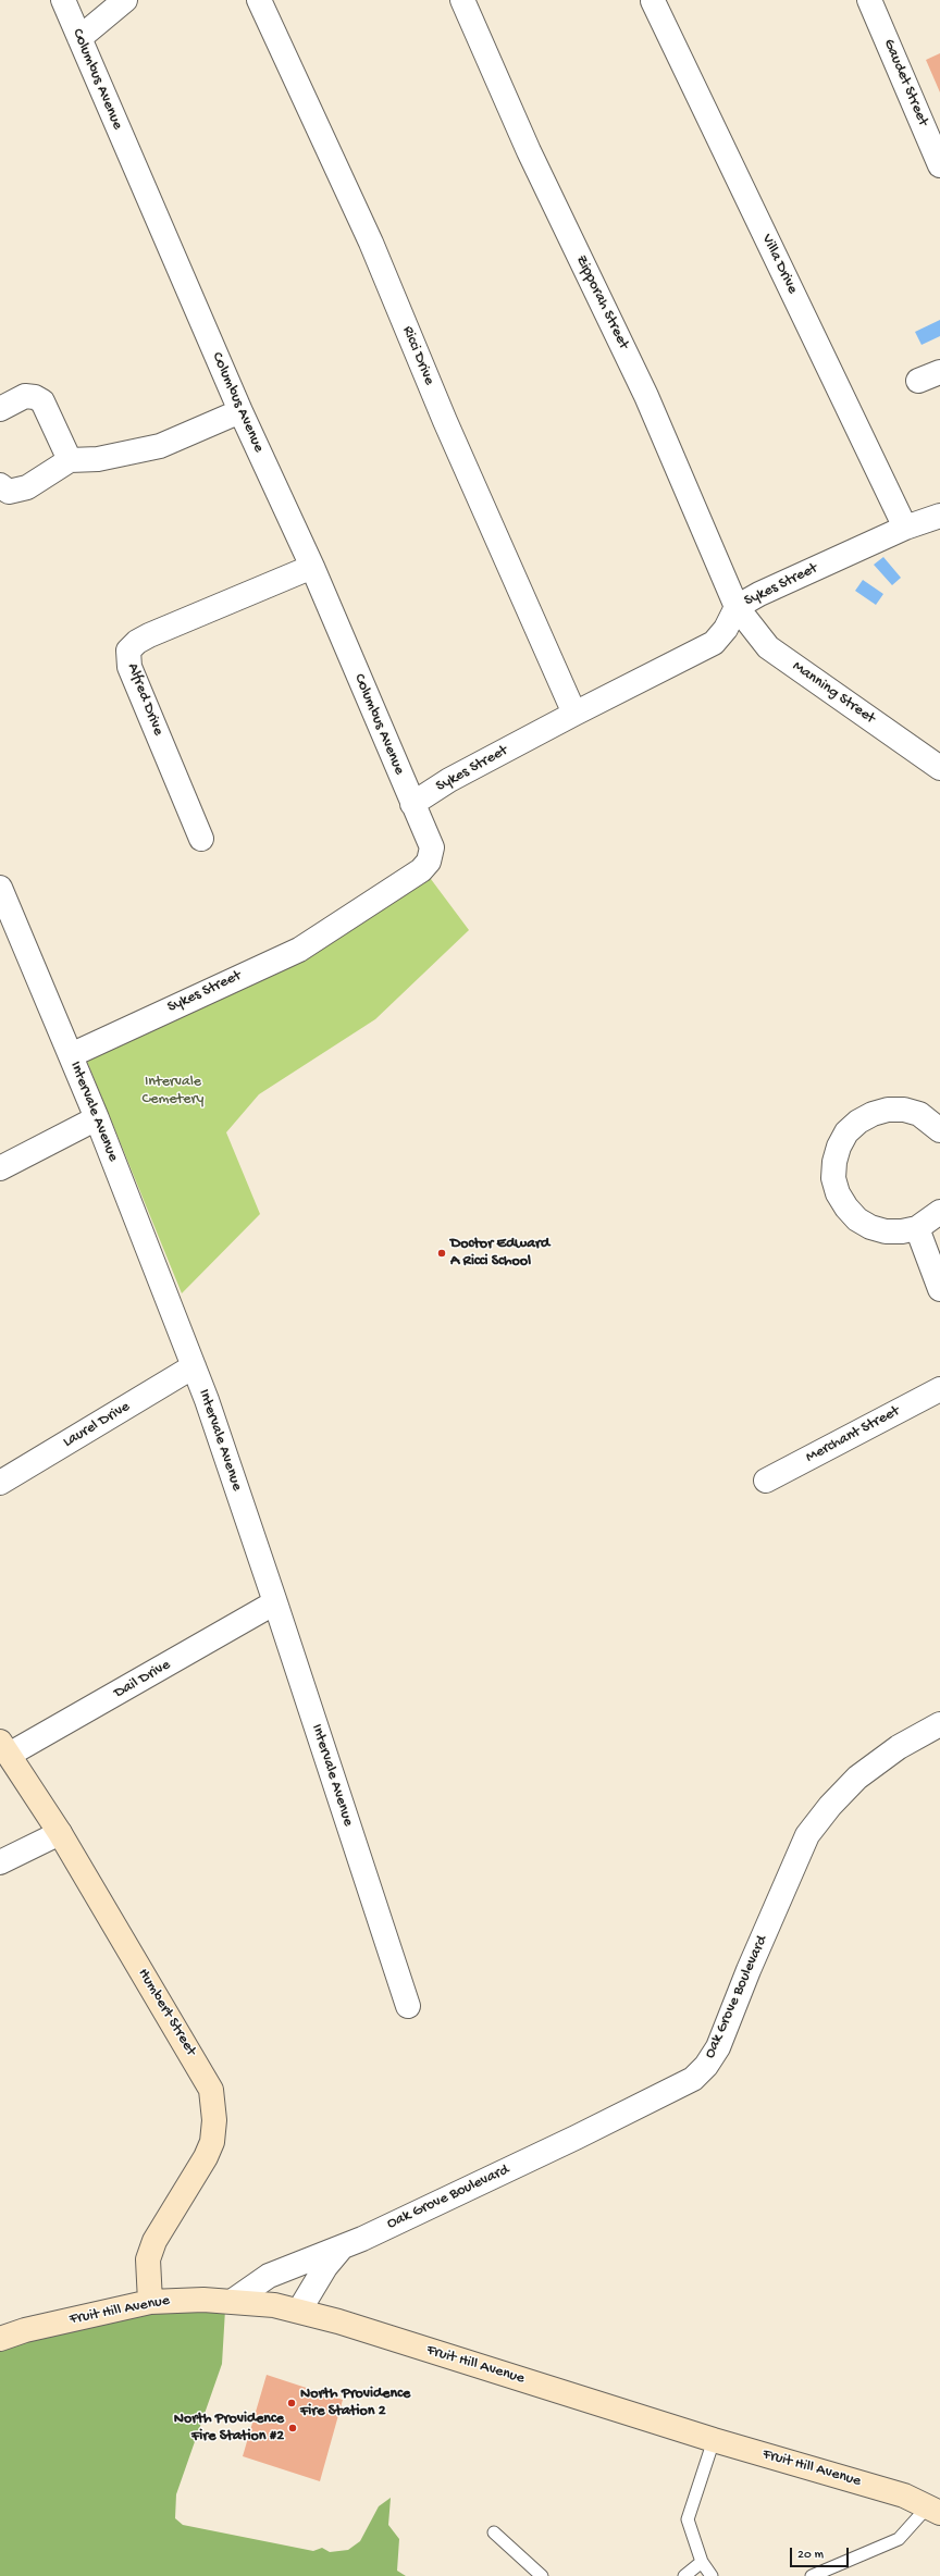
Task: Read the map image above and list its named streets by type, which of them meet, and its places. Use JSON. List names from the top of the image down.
{
  "streets": {
    "main road": ["Humbert Street", "Fruit Hill Avenue"],
    "street": [
      "Columbus Avenue",
      "Gaudet Street",
      "Villa Drive",
      "Zipporah Street",
      "Ricci Drive",
      "Sykes Street",
      "Manning Street",
      "Alfred Drive",
      "Intervale Avenue",
      "Laurel Drive",
      "Merchant Street",
      "Dail Drive",
      "Oak Grove Boulevard"
    ]
  },
  "crossings": [
    ["Columbus Avenue", "Sykes Street"],
    ["Columbus Avenue", "Alfred Drive"],
    ["Villa Drive", "Sykes Street"],
    ["Zipporah Street", "Sykes Street"],
    ["Zipporah Street", "Manning Street"],
    ["Ricci Drive", "Sykes Street"],
    ["Sykes Street", "Manning Street"],
    ["Sykes Street", "Intervale Avenue"],
    ["Intervale Avenue", "Laurel Drive"],
    ["Intervale Avenue", "Dail Drive"],
    ["Dail Drive", "Humbert Street"],
    ["Oak Grove Boulevard", "Fruit Hill Avenue"],
    ["Humbert Street", "Fruit Hill Avenue"]
  ],
  "parks": ["Intervale Cemetery"],
  "places": ["Doctor Edward A Ricci School", "North Providence Fire Station 2", "North Providence Fire Station #2"],
  "scale_bar": "20 m"
}
